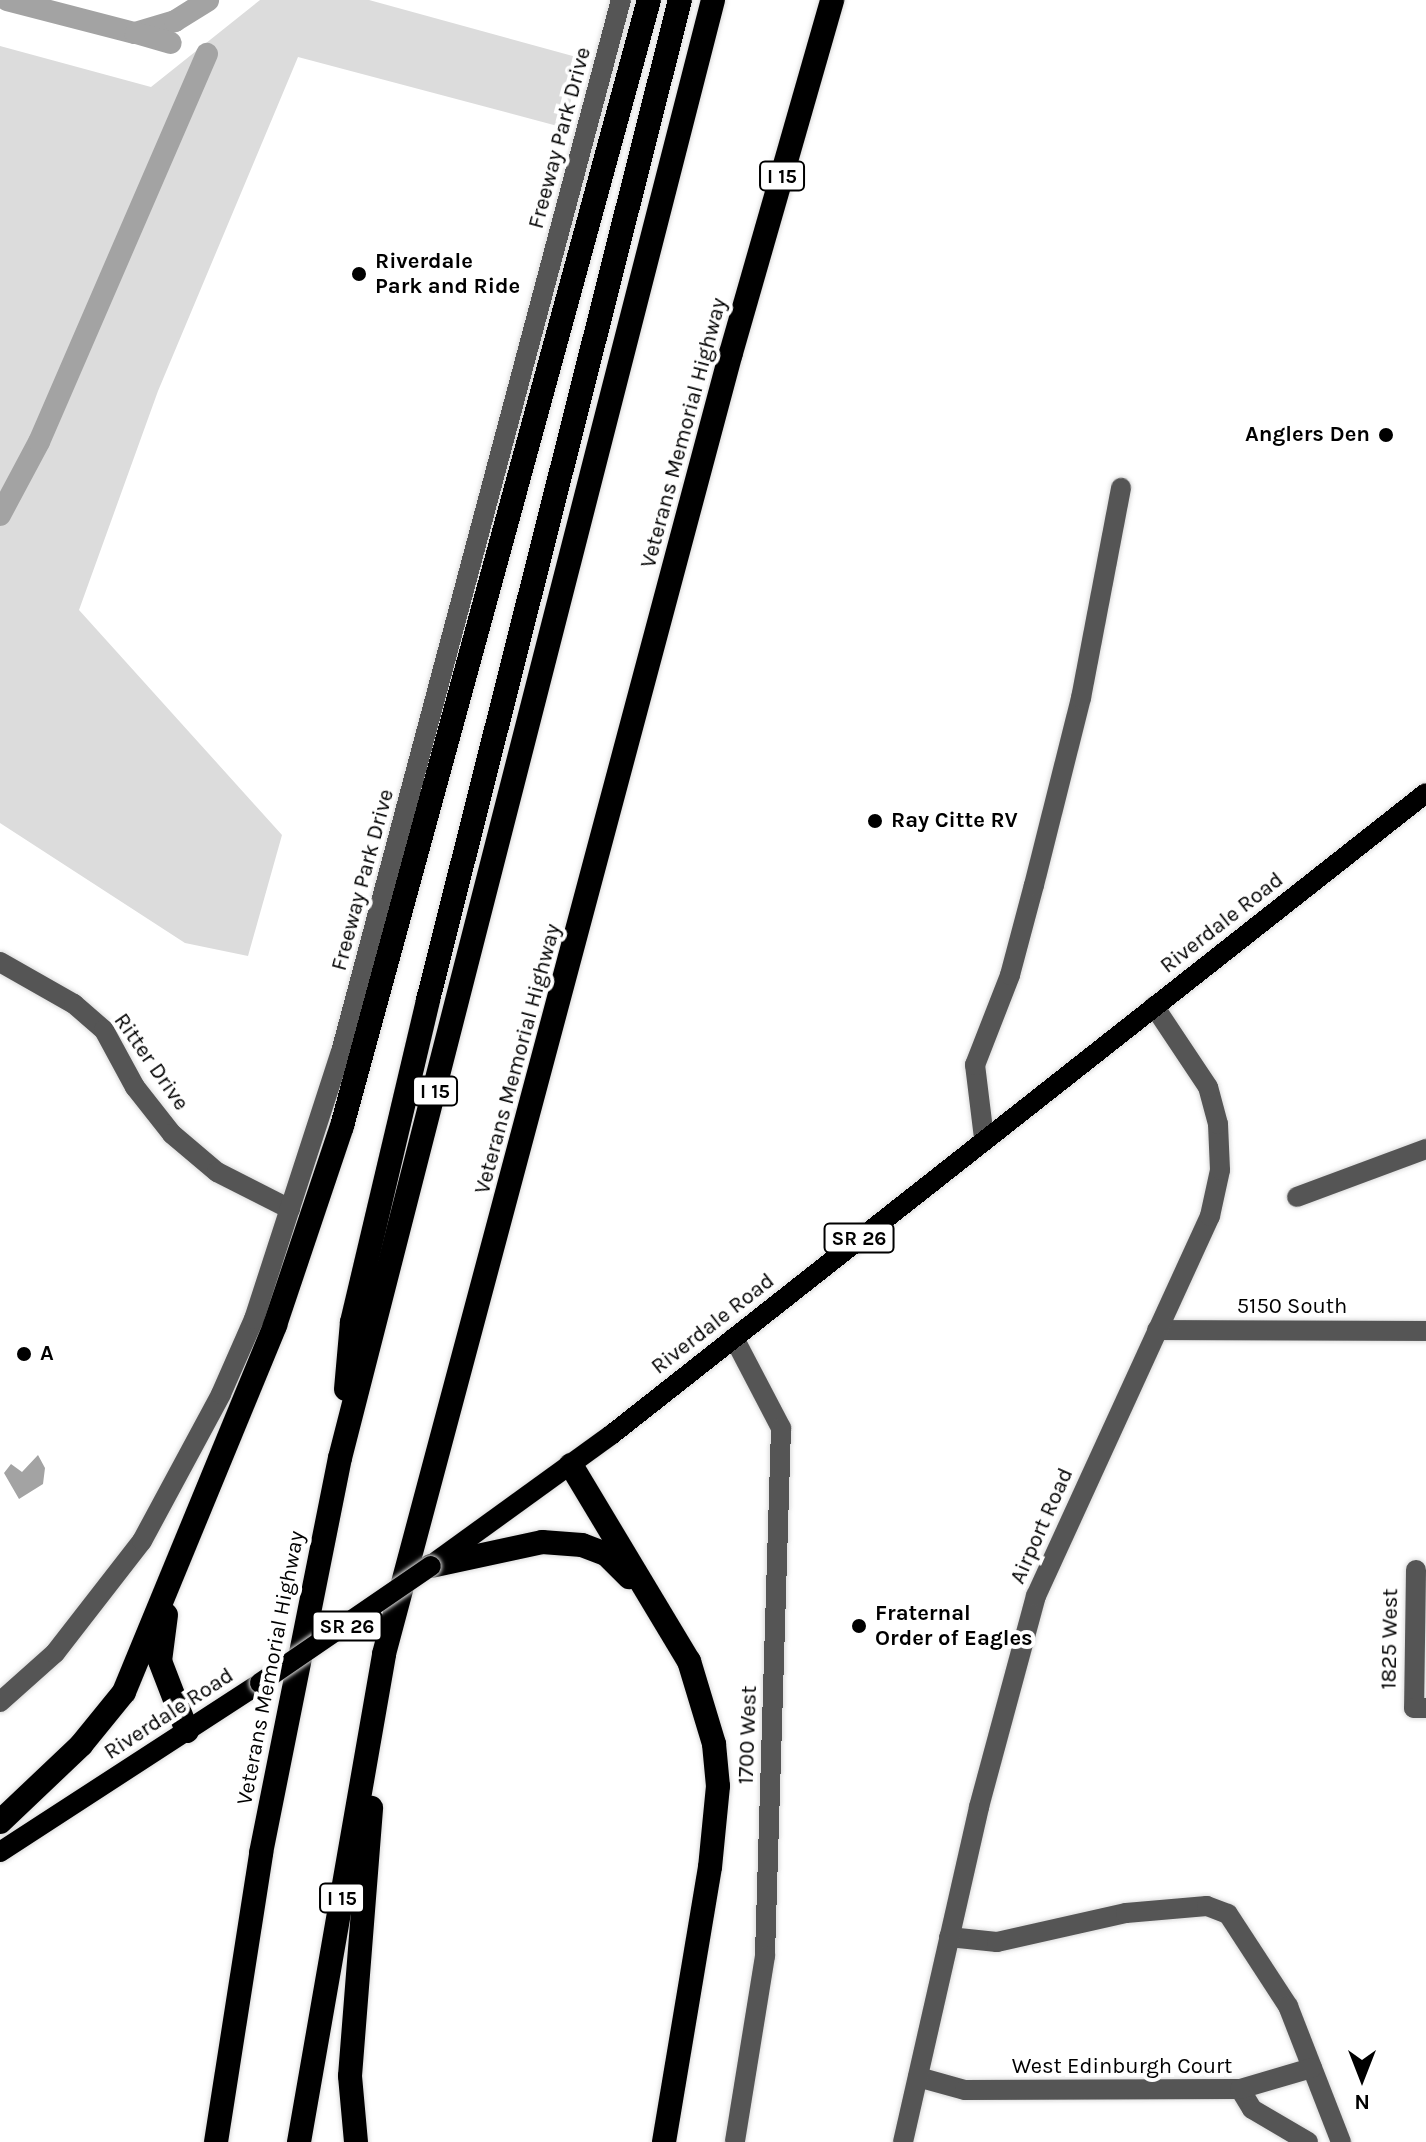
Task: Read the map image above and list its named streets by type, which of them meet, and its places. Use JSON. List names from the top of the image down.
{
  "streets": {
    "highway": ["I 15", "Veterans Memorial Highway"],
    "main road": ["Riverdale Road", "SR 26"],
    "street": [
      "Freeway Park Drive",
      "Ritter Drive",
      "5150 South",
      "Airport Road",
      "1825 West",
      "1700 West",
      "West Edinburgh Court"
    ]
  },
  "crossings": [
    ["Freeway Park Drive", "Ritter Drive"],
    ["Riverdale Road", "Airport Road"],
    ["Riverdale Road", "1700 West"],
    ["5150 South", "Airport Road"],
    ["Airport Road", "West Edinburgh Court"]
  ],
  "places": [
    "Riverdale Park and Ride",
    "Anglers Den",
    "Ray Citte RV",
    "A",
    "Fraternal Order of Eagles"
  ],
  "north": "bottom"
}
